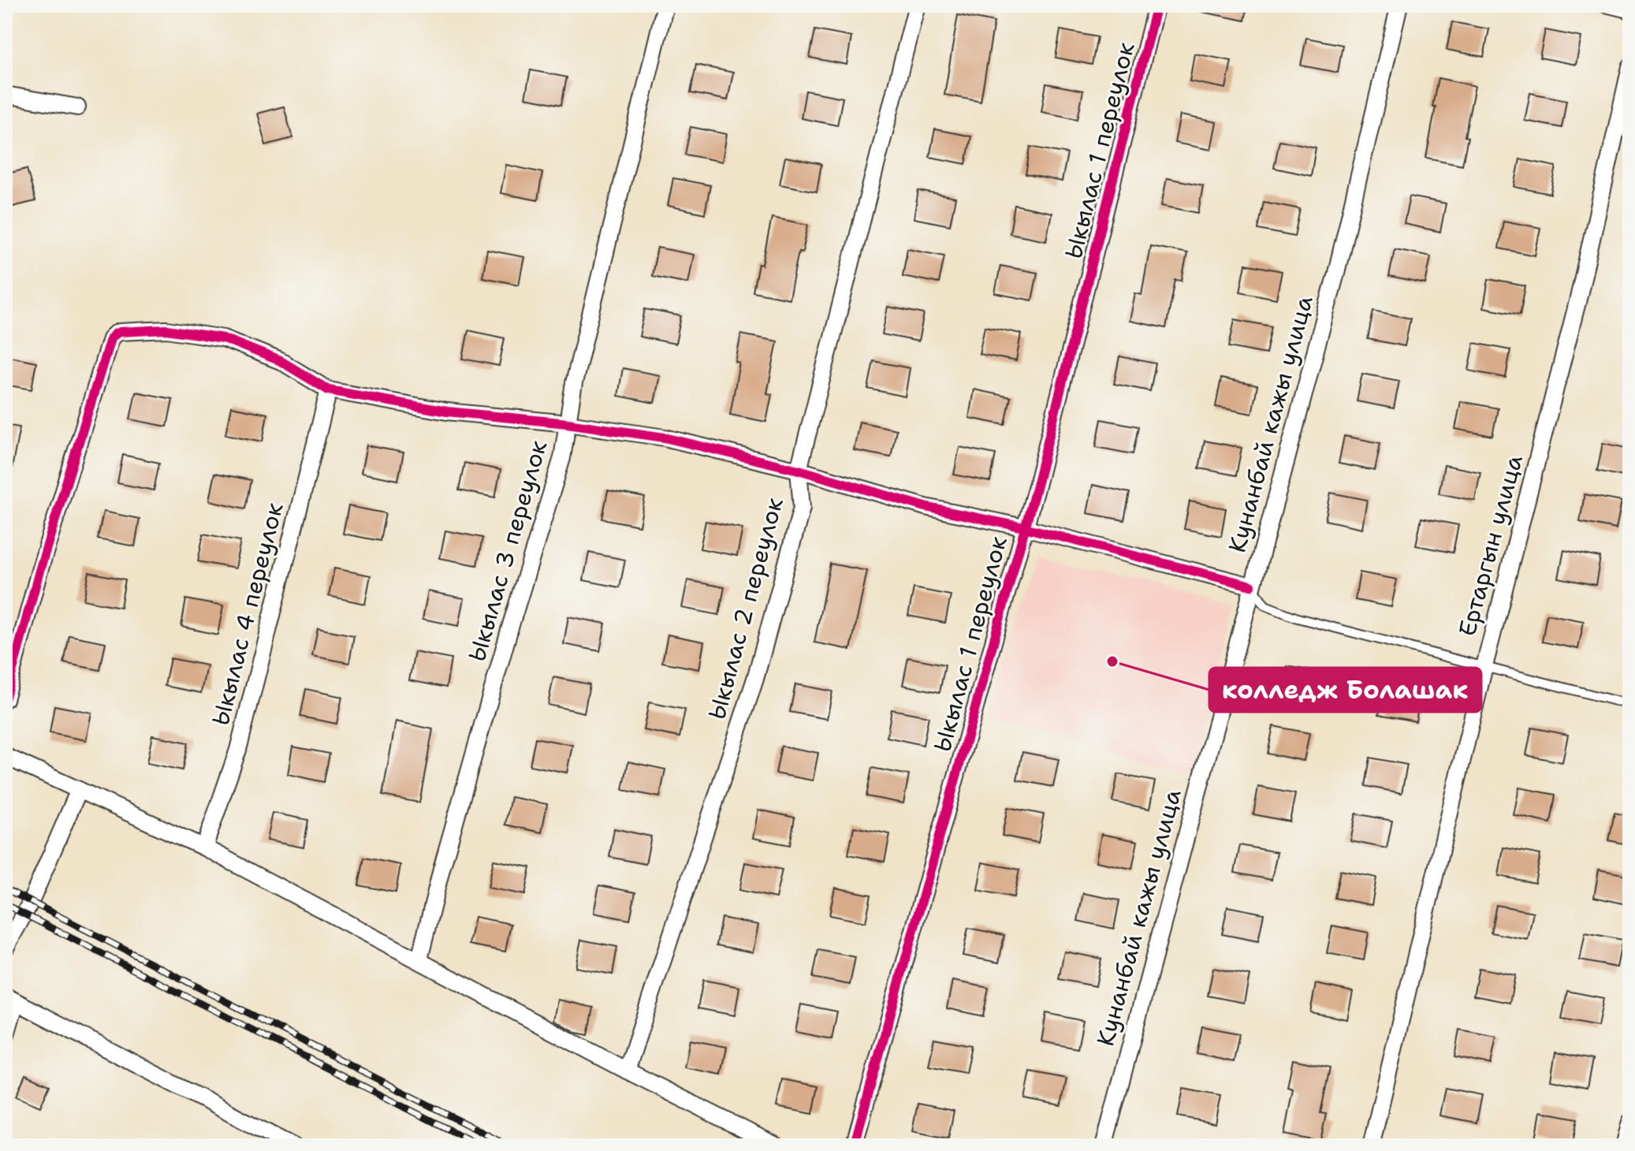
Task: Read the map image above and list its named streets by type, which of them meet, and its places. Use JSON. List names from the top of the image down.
{
  "streets": {
    "street": [
      "Ыкылас 1 переулок",
      "Кунанбай кажы улица",
      "Ертаргын улица",
      "Ыкылас 3 переулок",
      "Ыкылас 2 переулок",
      "Ыкылас 4 переулок"
    ]
  },
  "places": ["колледж Болашак"]
}
